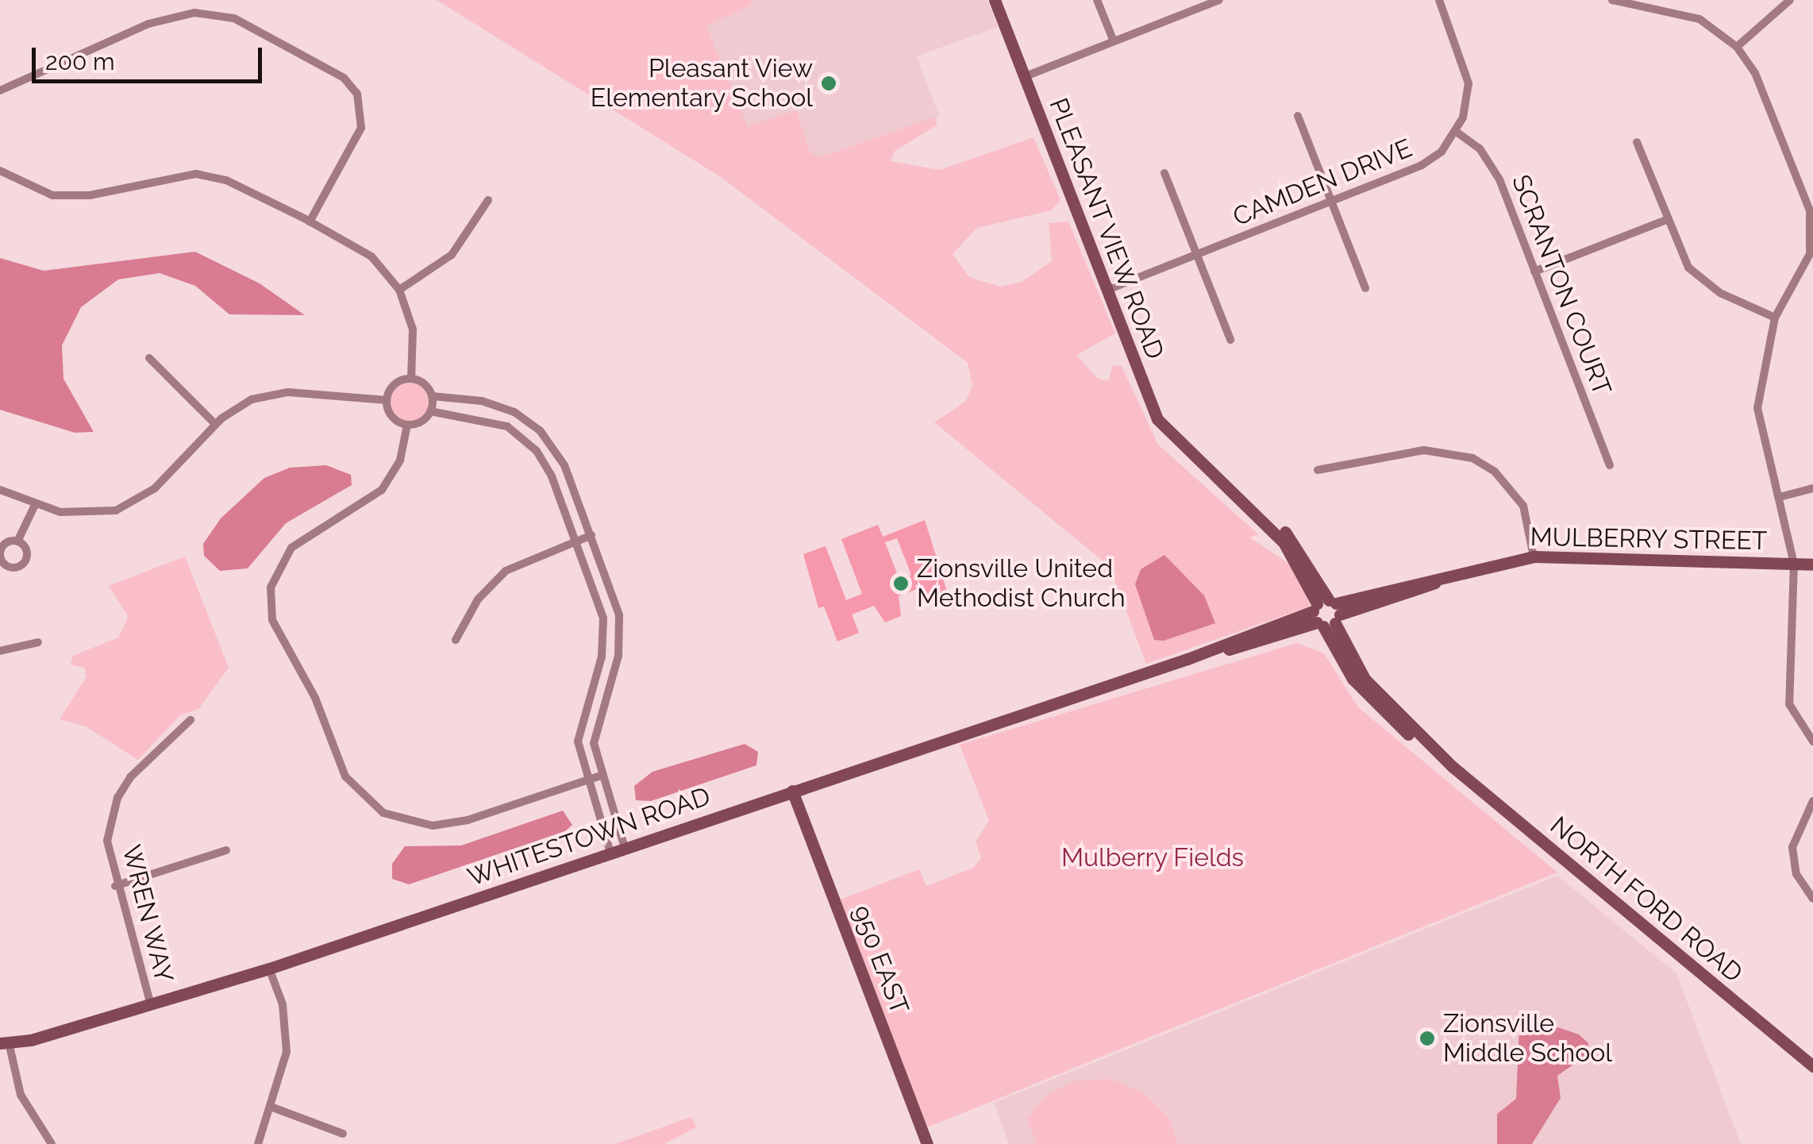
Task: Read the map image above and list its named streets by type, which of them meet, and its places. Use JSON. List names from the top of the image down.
{
  "streets": {
    "street": [
      "CAMDEN DRIVE",
      "PLEASANT VIEW ROAD",
      "SCRANTON COURT",
      "MULBERRY STREET",
      "WHITESTOWN ROAD",
      "NORTH FORD ROAD",
      "WREN WAY",
      "950 EAST"
    ]
  },
  "crossings": [
    ["CAMDEN DRIVE", "PLEASANT VIEW ROAD"],
    ["CAMDEN DRIVE", "SCRANTON COURT"],
    ["PLEASANT VIEW ROAD", "MULBERRY STREET"],
    ["PLEASANT VIEW ROAD", "WHITESTOWN ROAD"],
    ["PLEASANT VIEW ROAD", "NORTH FORD ROAD"],
    ["MULBERRY STREET", "WHITESTOWN ROAD"],
    ["MULBERRY STREET", "NORTH FORD ROAD"],
    ["WHITESTOWN ROAD", "NORTH FORD ROAD"],
    ["WHITESTOWN ROAD", "WREN WAY"],
    ["WHITESTOWN ROAD", "950 EAST"]
  ],
  "parks": ["Mulberry Fields"],
  "places": ["Pleasant View Elementary School", "Zionsville United Methodist Church", "Zionsville Middle School"],
  "scale_bar": "200 m"
}
